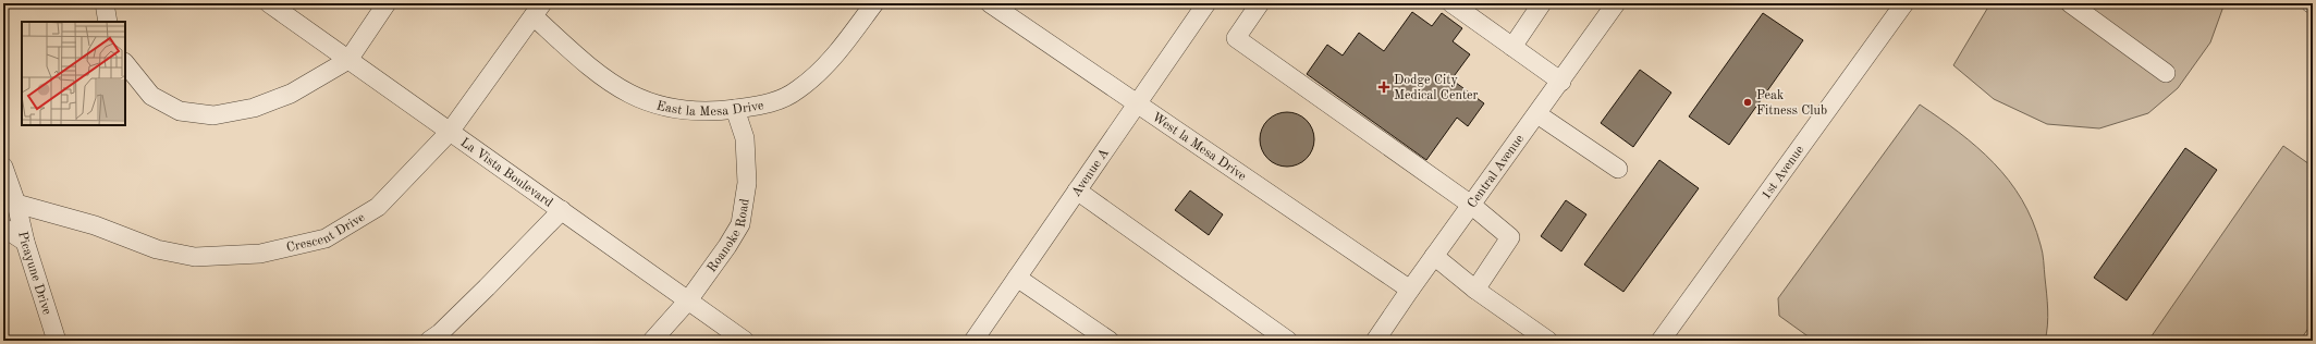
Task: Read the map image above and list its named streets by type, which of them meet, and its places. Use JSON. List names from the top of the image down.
{
  "streets": {
    "street": [
      "East la Mesa Drive",
      "West la Mesa Drive",
      "La Vista Boulevard",
      "Avenue A",
      "Central Avenue",
      "1st Avenue",
      "Crescent Drive",
      "Roanoke Road",
      "Picayune Drive"
    ]
  },
  "crossings": [
    ["East la Mesa Drive", "Crescent Drive"],
    ["East la Mesa Drive", "Roanoke Road"],
    ["West la Mesa Drive", "Avenue A"],
    ["West la Mesa Drive", "Central Avenue"],
    ["La Vista Boulevard", "Crescent Drive"],
    ["La Vista Boulevard", "Roanoke Road"],
    ["Crescent Drive", "Picayune Drive"]
  ],
  "places": {
    "health": ["Dodge City Medical Center"],
    "other": ["Peak Fitness Club"]
  }
}
